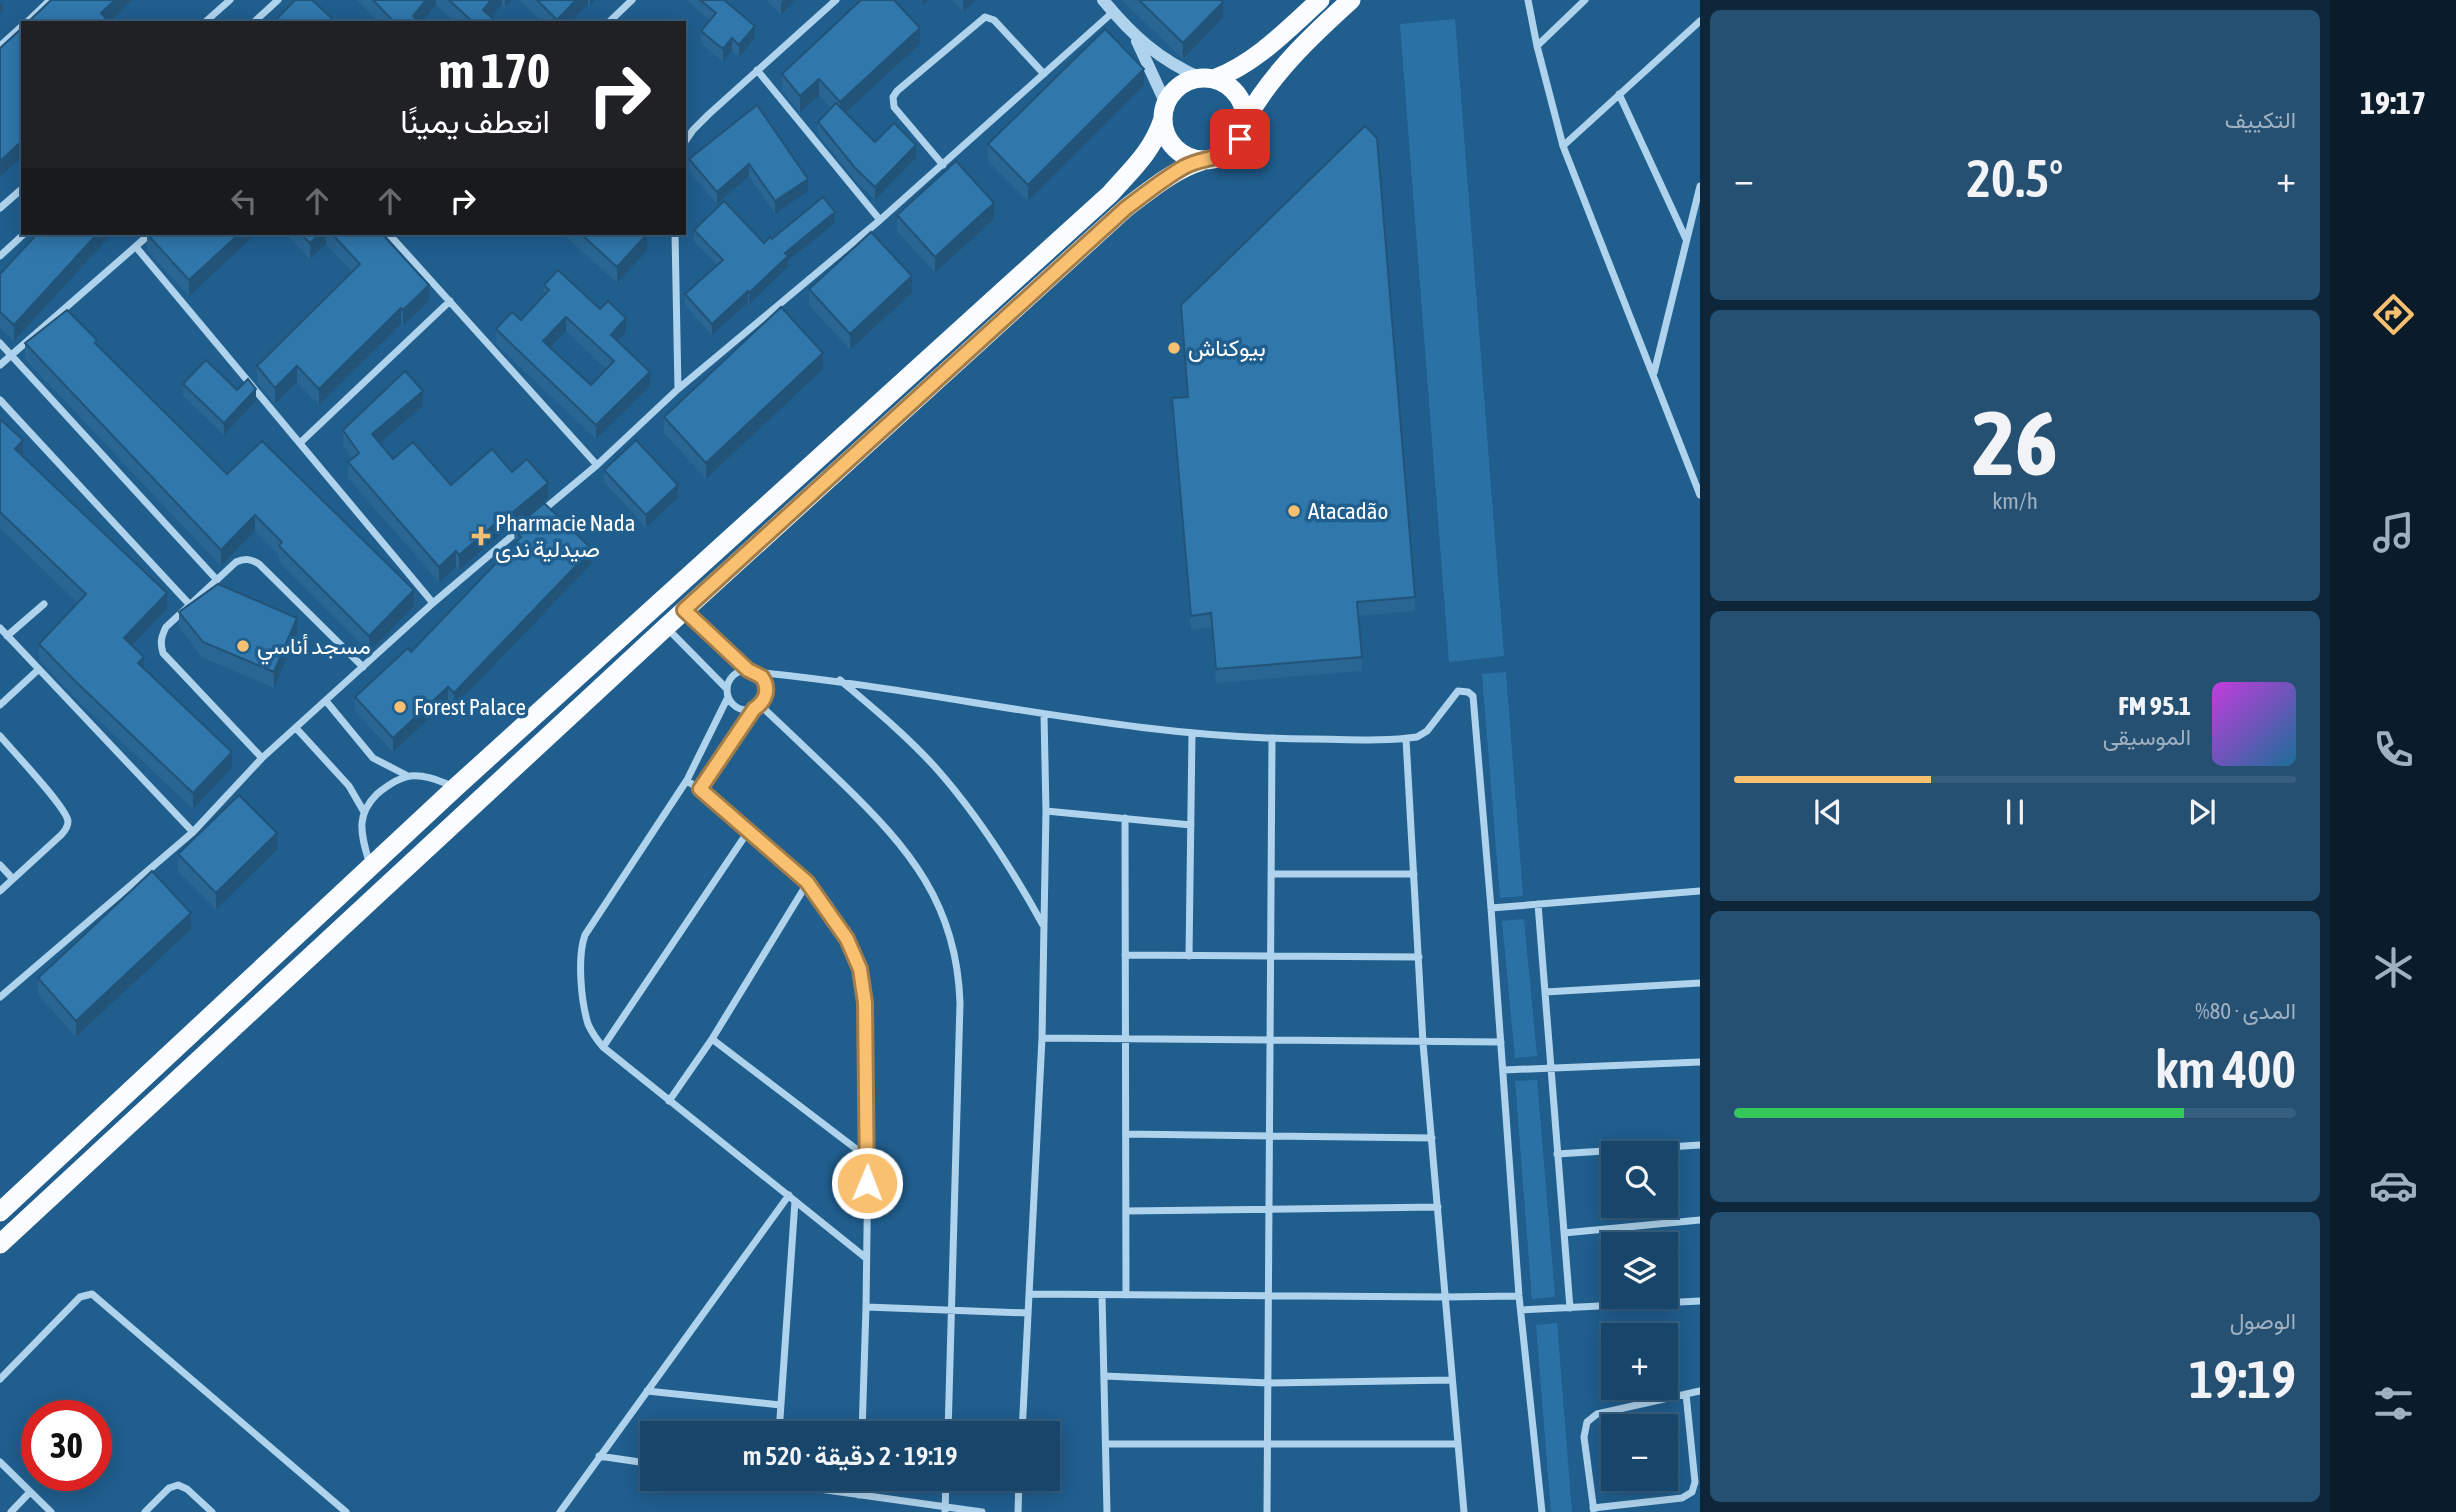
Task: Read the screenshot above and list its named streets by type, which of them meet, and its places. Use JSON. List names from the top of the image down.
{
  "places": {
    "other": [
      "بيوكناش",
      "Atacadão",
      "مسجد أناسي",
      "Forest Palace"
    ],
    "health": ["Pharmacie Nada صيدلية ندى"]
  },
  "page": {
    "tabs": "19:17",
    "tile": [
      "التكييف",
      ["26", "km/h"],
      ["المدى · 80%", "400 km"],
      ["الوصول", "19:19"]
    ],
    "turn": ["170 m", "انعطف يمينًا"],
    "heat": ["−", "20.5°", "+"],
    "song": ["95.1 FM", "الموسيقى"],
    "map_buttons": ["+", "−"],
    "limit": "30",
    "trip": "19:19 · 2 دقيقة · 520 m"
  }
}
